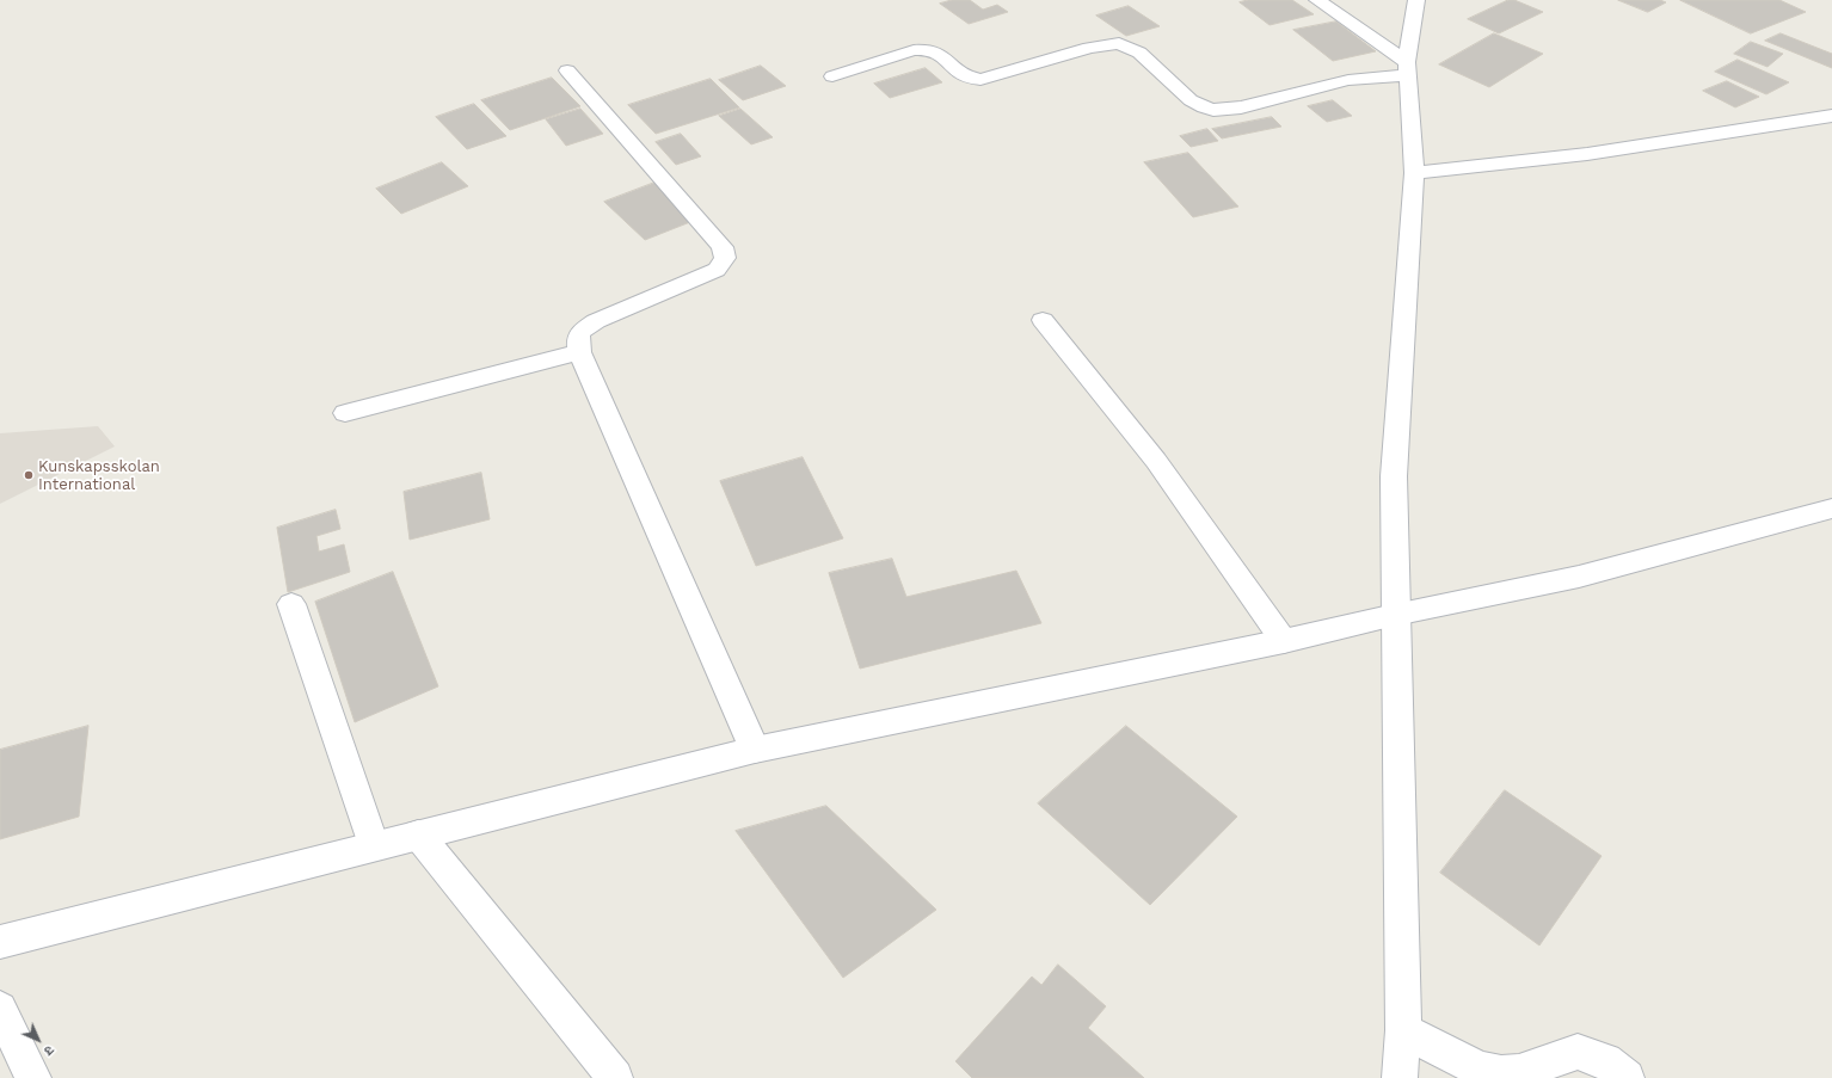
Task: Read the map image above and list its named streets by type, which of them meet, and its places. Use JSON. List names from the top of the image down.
{
  "places": ["Kunskapsskolan International"],
  "north": "bottom right"
}
